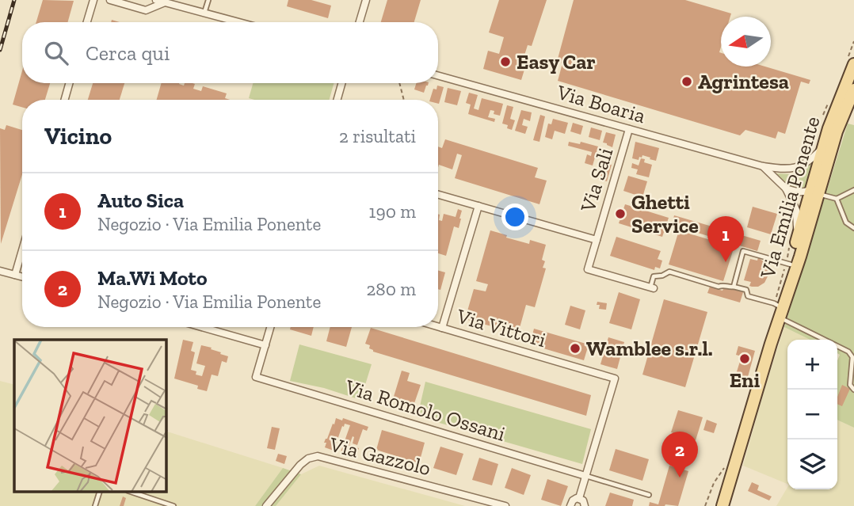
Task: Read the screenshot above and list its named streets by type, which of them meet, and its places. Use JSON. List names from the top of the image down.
{
  "streets": {
    "main road": ["Via Emilia Ponente"],
    "street": [
      "Via Boaria",
      "Via Sali",
      "Via Vittori",
      "Via Romolo Ossani",
      "Via Gazzolo"
    ]
  },
  "crossings": [
    ["Via Boaria", "Via Sali"],
    ["Via Boaria", "Via Emilia Ponente"],
    ["Via Sali", "Via Vittori"],
    ["Via Vittori", "Via Romolo Ossani"]
  ],
  "places": [
    "Easy Car",
    "Agrintesa",
    "Ghetti Service",
    "Wamblee s.r.l.",
    "Eni"
  ],
  "north": "left",
  "page": {
    "search": "Cerca qui",
    "heading": ["Vicino", "2 risultati"],
    "list": [
      {
        "mark": "1",
        "name": "Auto Sica",
        "note": "Negozio · Via Emilia Ponente",
        "value": "190 m"
      },
      {
        "mark": "2",
        "name": "Ma.Wi Moto",
        "note": "Negozio · Via Emilia Ponente",
        "value": "280 m"
      }
    ],
    "pins": ["1", "2"],
    "map_buttons": ["+", "−"]
  }
}
